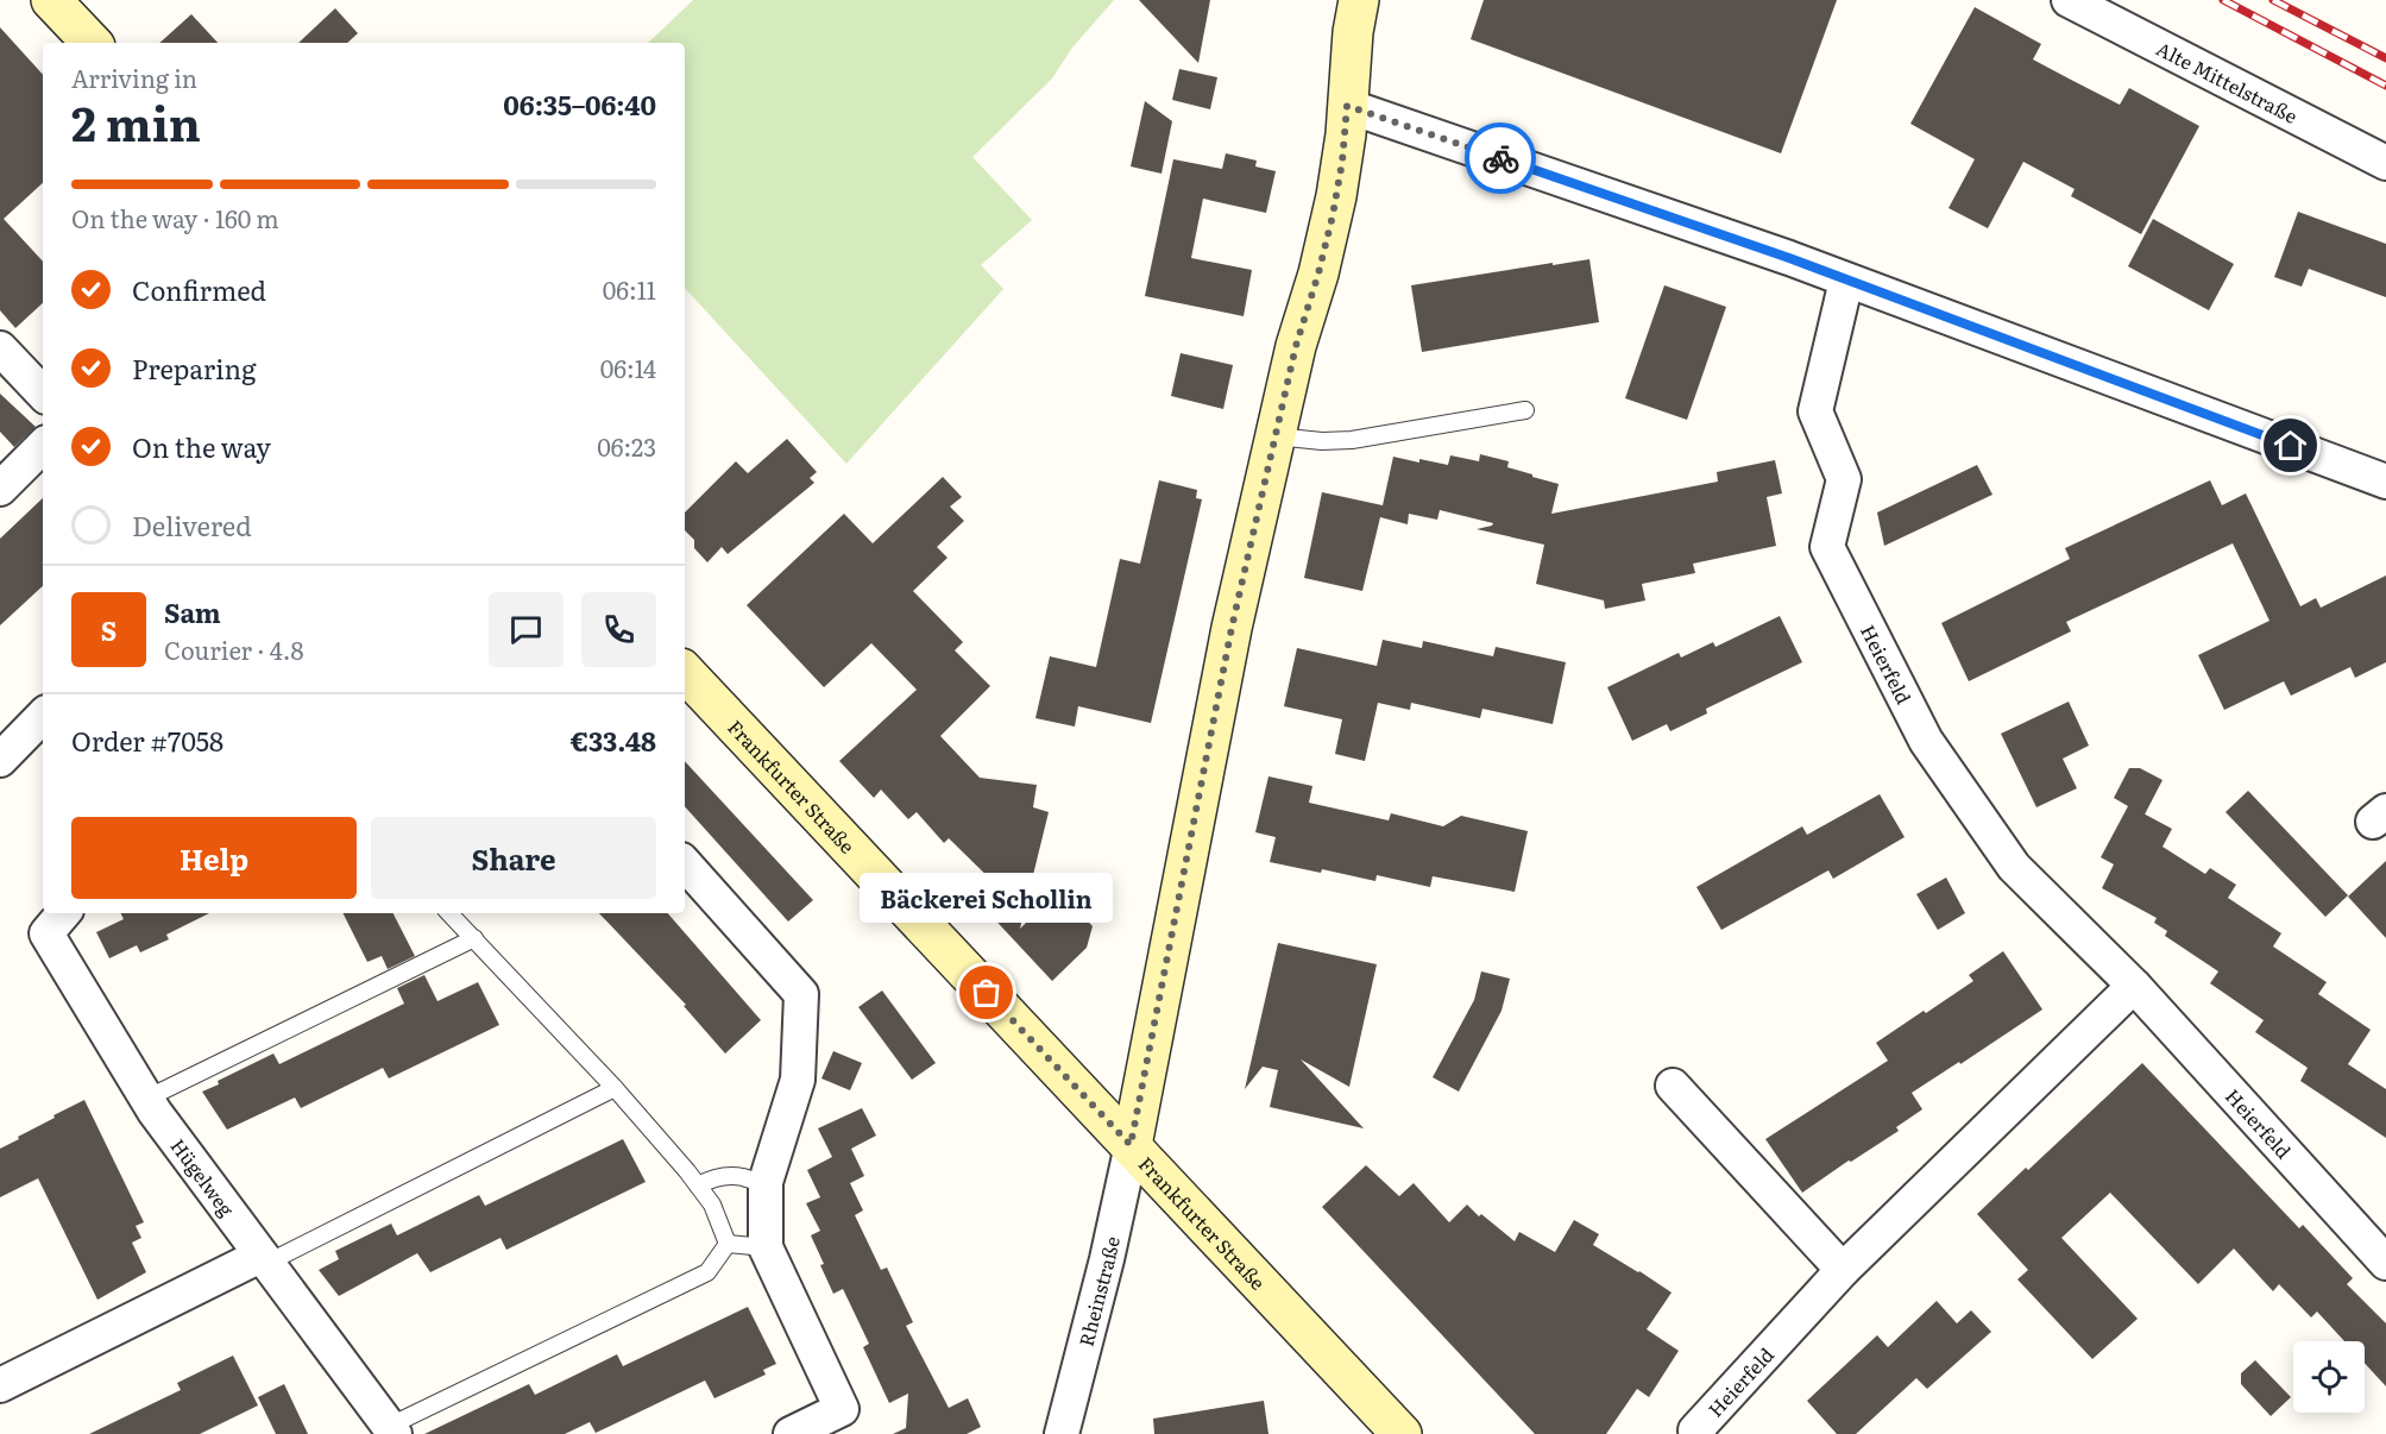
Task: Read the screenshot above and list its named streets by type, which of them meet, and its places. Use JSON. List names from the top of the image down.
{
  "streets": {
    "street": [
      "Alte Mittelstraße",
      "Heierfeld",
      "Frankfurter Straße",
      "Hügelweg",
      "Rheinstraße"
    ]
  },
  "crossings": [
    ["Frankfurter Straße", "Rheinstraße"]
  ],
  "places": ["Bäckerei Schollin"],
  "page": {
    "heading": ["2 min", "Arriving in", "06:35–06:40"],
    "panel": [
      "Sam",
      "Courier · 4.8",
      "Order #7058",
      "€33.48"
    ],
    "bar": "On the way · 160 m",
    "list": [
      ["Confirmed", "06:11"],
      ["Preparing", "06:14"],
      ["On the way", "06:23"],
      "Delivered"
    ],
    "round": "S",
    "buttons": ["Help", "Share"],
    "bubble": "Bäckerei Schollin"
  }
}
